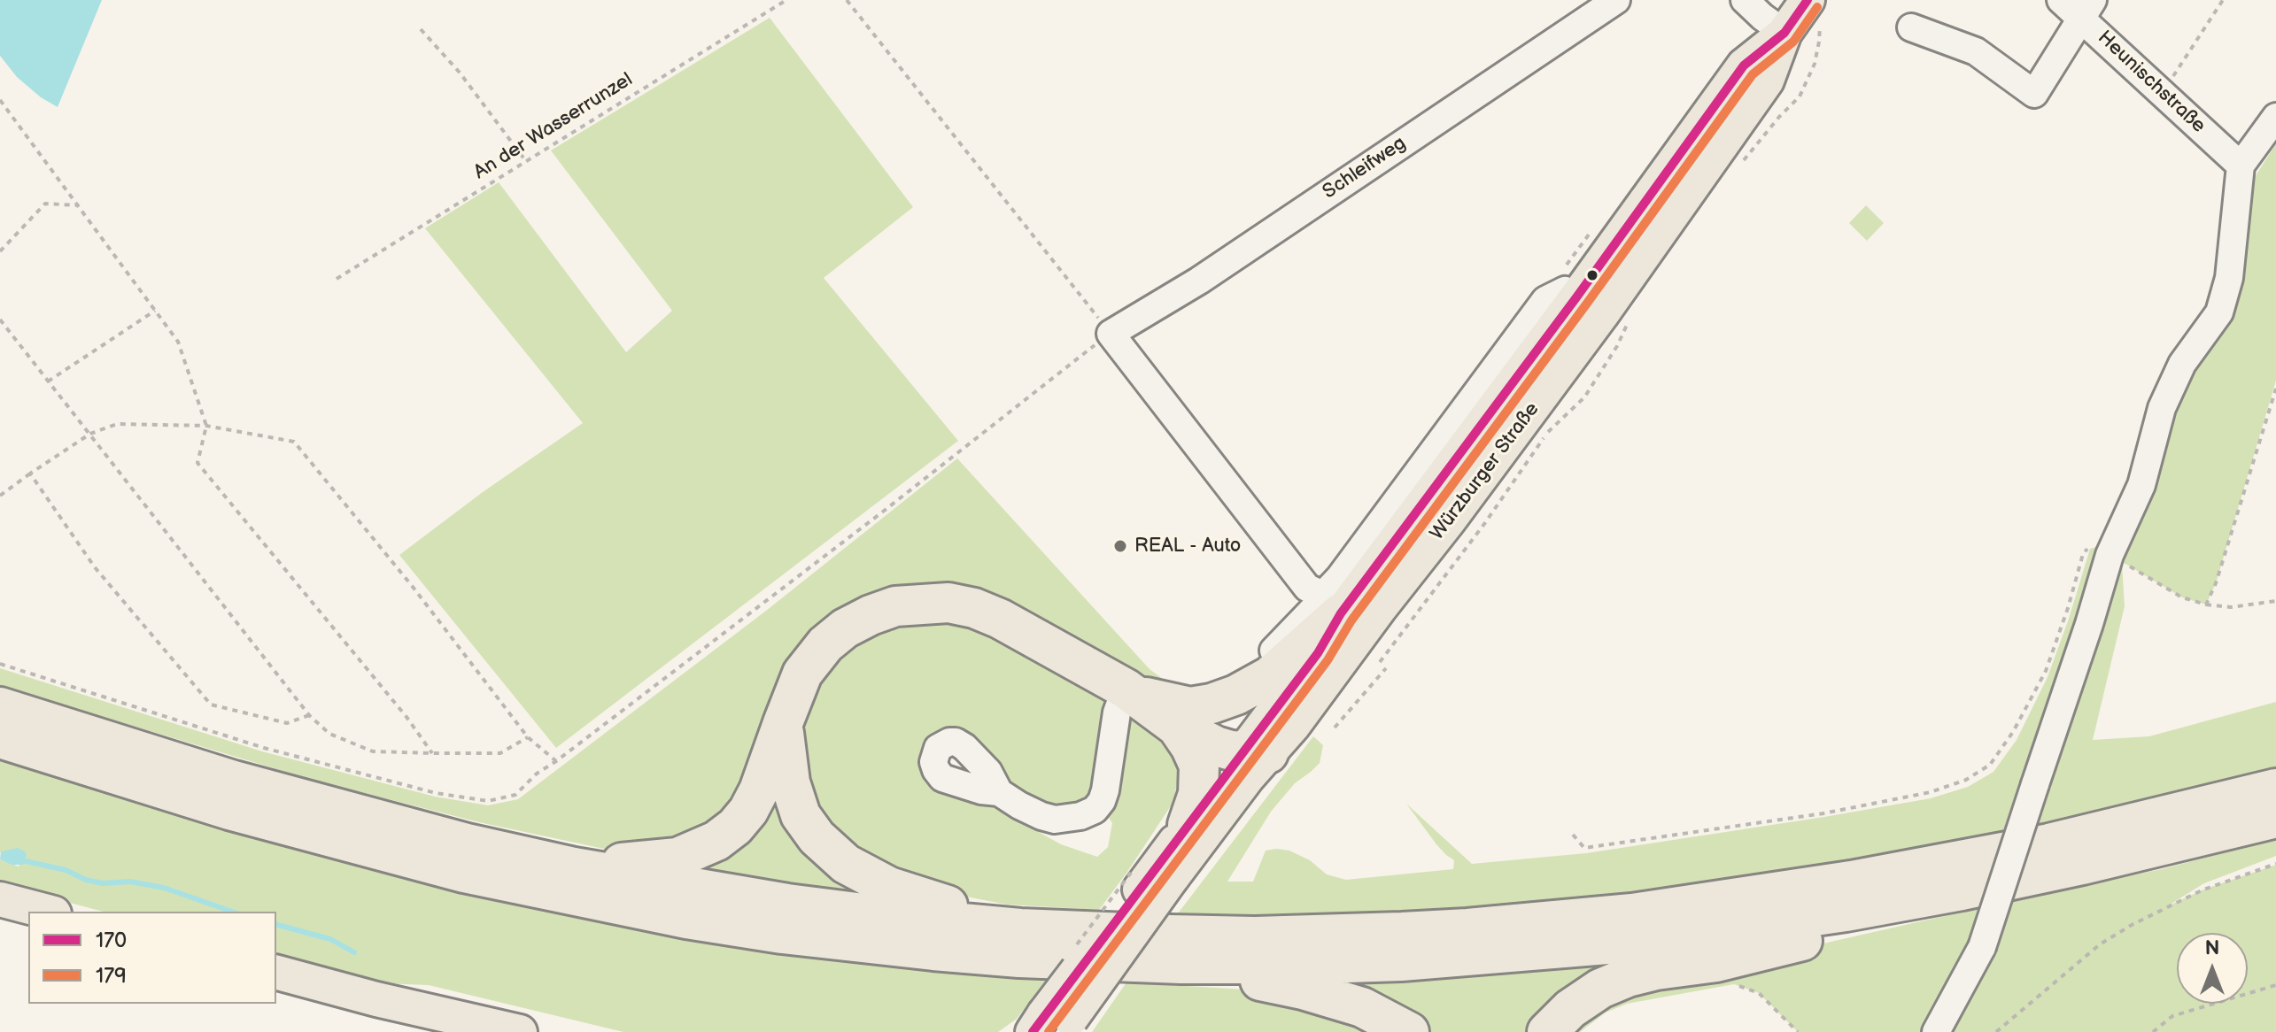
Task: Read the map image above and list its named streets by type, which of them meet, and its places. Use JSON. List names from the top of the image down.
{
  "streets": {
    "main road": ["Würzburger Straße"],
    "street": ["Heunischstraße", "Schleifweg"],
    "path": ["An der Wasserrunzel"]
  },
  "places": ["REAL - Auto"],
  "lines": ["transit line 170", "transit line 179"],
  "legend": ["170", "179"],
  "north": "top"
}
